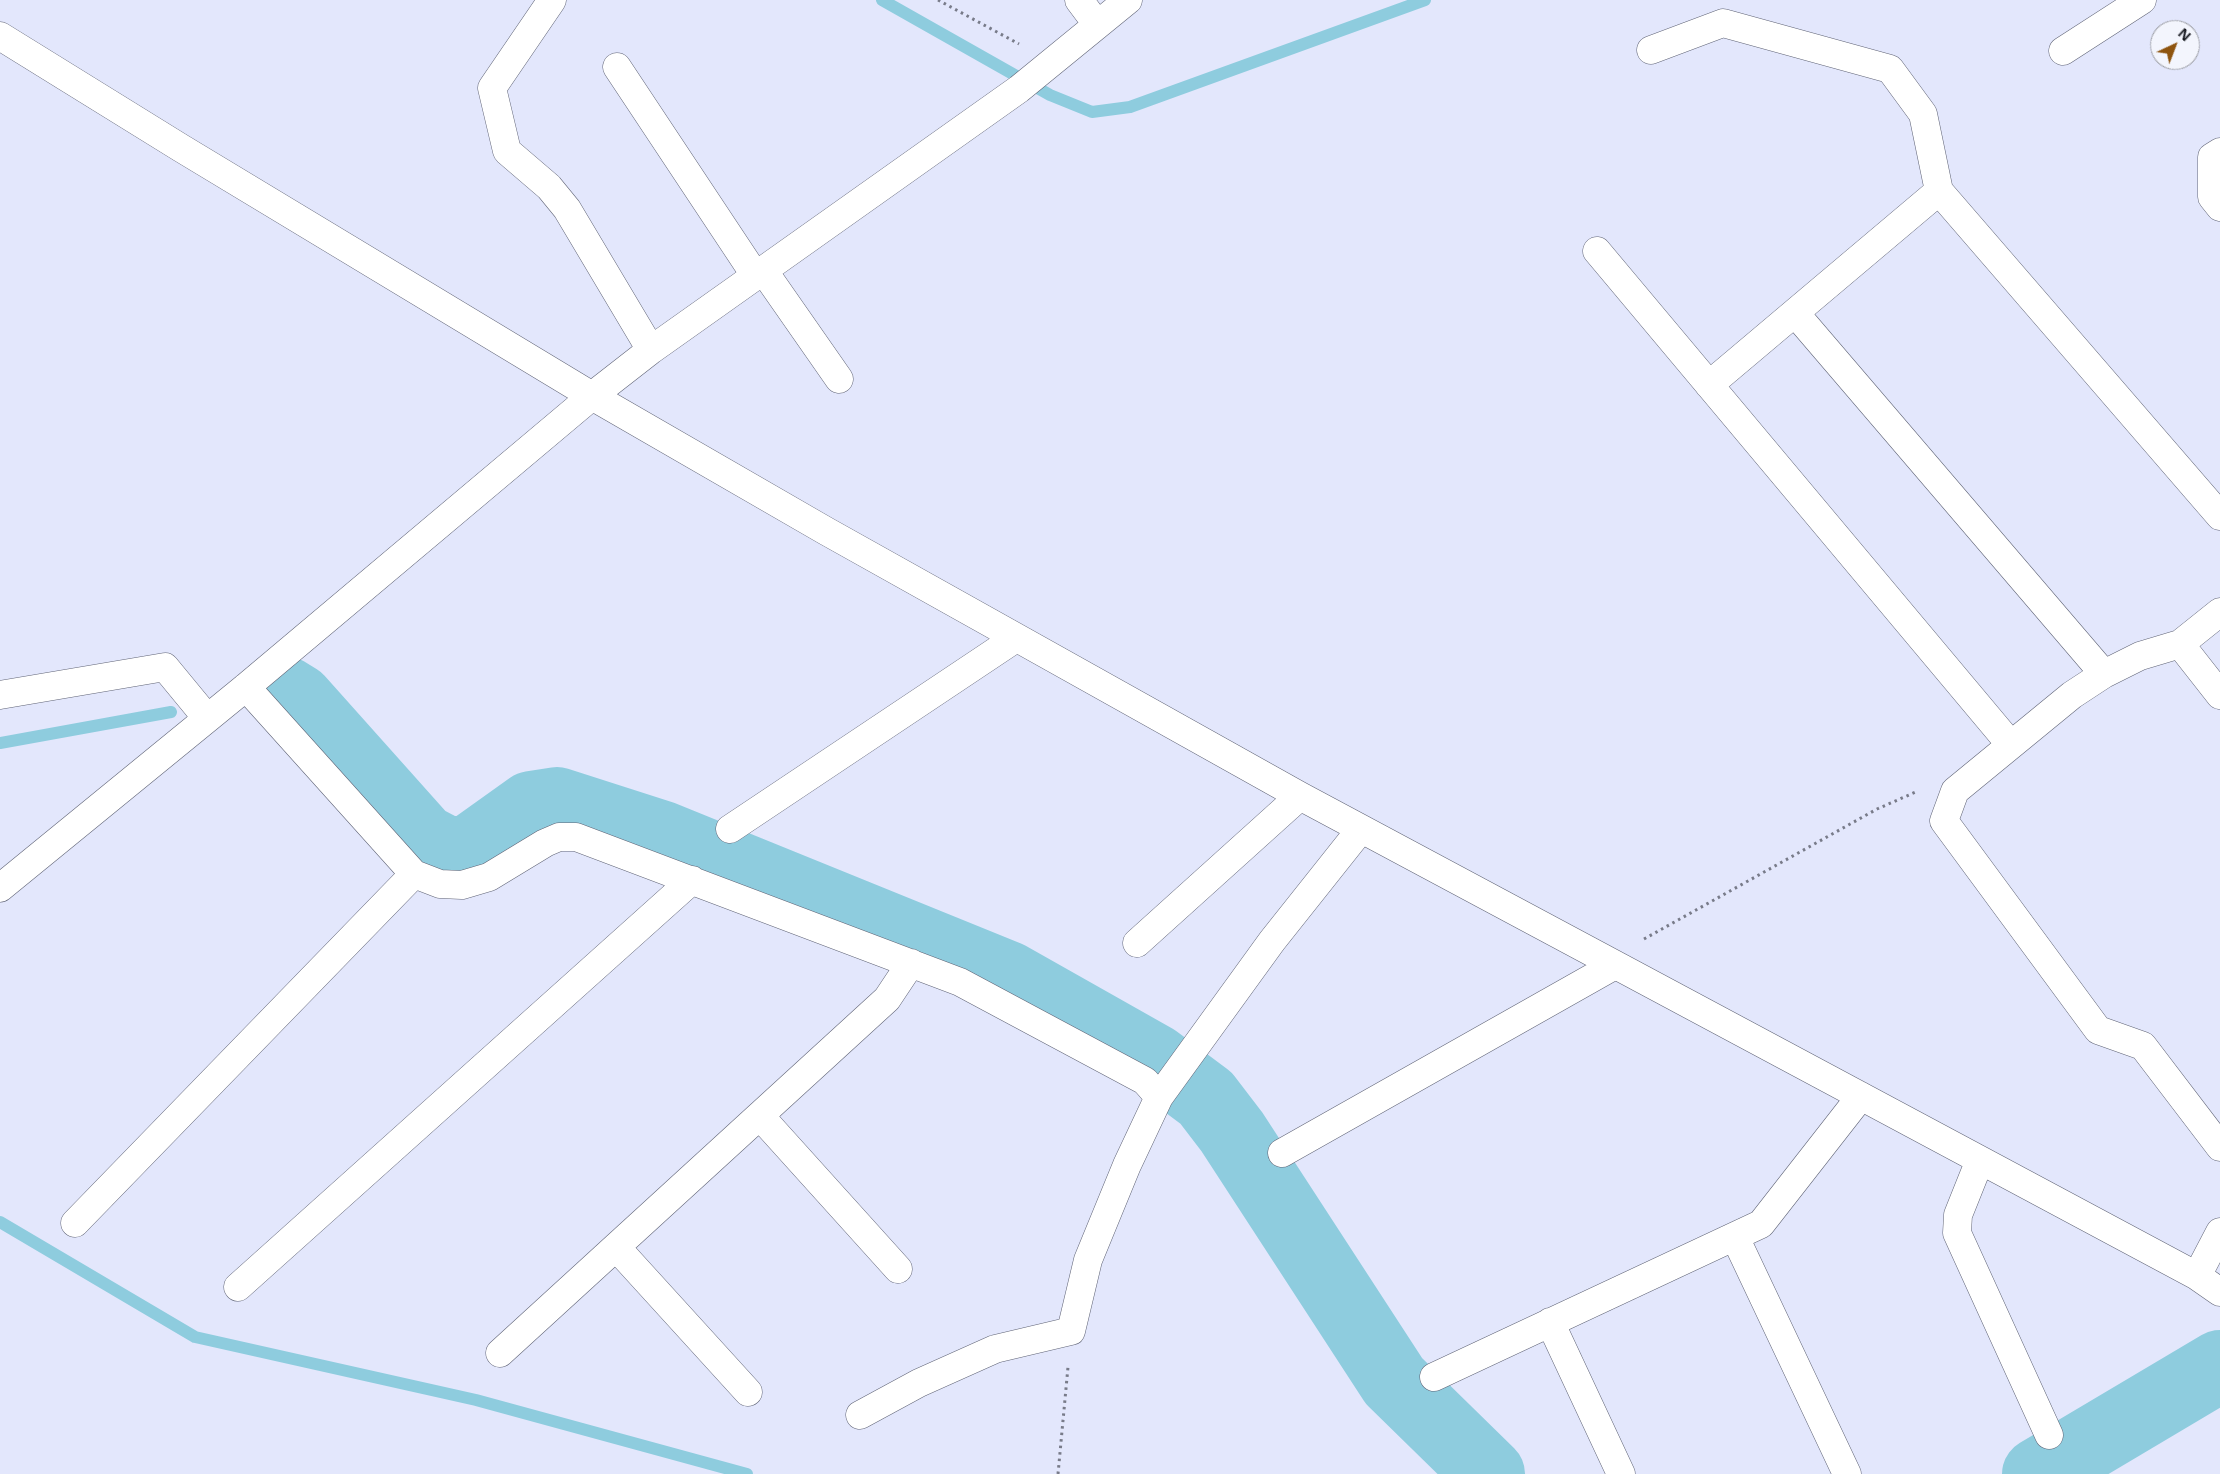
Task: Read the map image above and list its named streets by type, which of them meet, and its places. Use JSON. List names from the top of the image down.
{
  "north": "top right"
}
